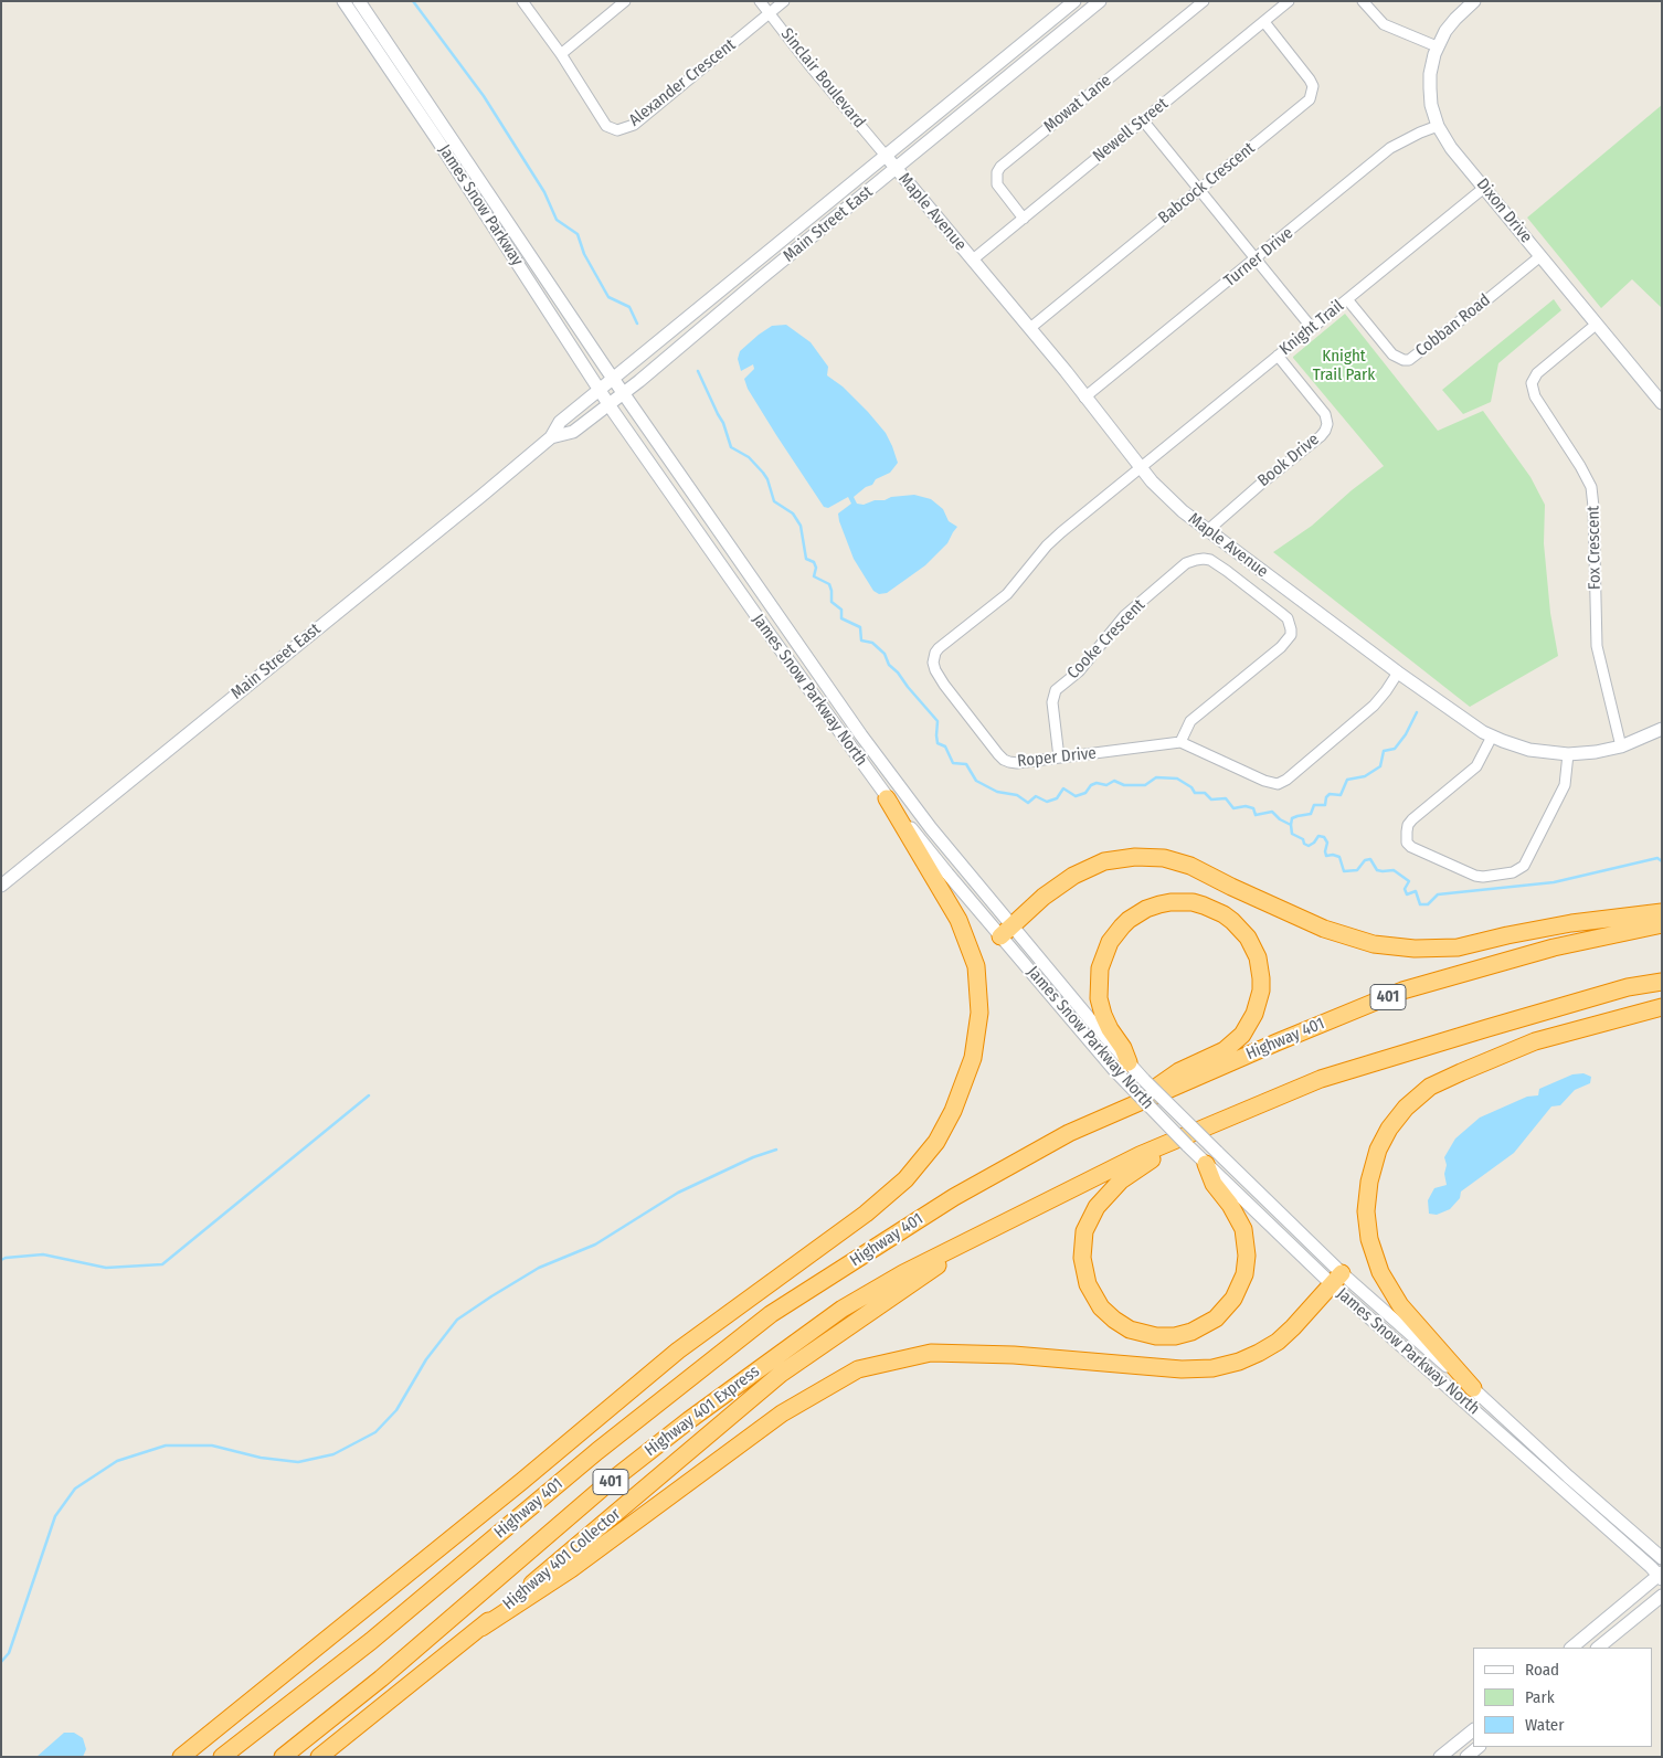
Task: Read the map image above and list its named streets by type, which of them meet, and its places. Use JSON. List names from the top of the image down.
{
  "streets": {
    "highway": [
      "401",
      "Highway 401",
      "Highway 401 Express",
      "Highway 401 Collector"
    ],
    "main road": [
      "James Snow Parkway",
      "Dixon Drive",
      "Maple Avenue",
      "Main Street East",
      "James Snow Parkway North"
    ],
    "street": [
      "Sinclair Boulevard",
      "Alexander Crescent",
      "Mowat Lane",
      "Newell Street",
      "Babcock Crescent",
      "Turner Drive",
      "Cobban Road",
      "Knight Trail",
      "Book Drive",
      "Fox Crescent",
      "Cooke Crescent",
      "Roper Drive"
    ]
  },
  "crossings": [
    ["Sinclair Boulevard", "Alexander Crescent"],
    ["Sinclair Boulevard", "Maple Avenue"],
    ["Sinclair Boulevard", "Main Street East"],
    ["Mowat Lane", "Newell Street"],
    ["Newell Street", "Babcock Crescent"],
    ["Newell Street", "Maple Avenue"],
    ["Babcock Crescent", "Maple Avenue"],
    ["James Snow Parkway", "Main Street East"],
    ["James Snow Parkway", "James Snow Parkway North"],
    ["Dixon Drive", "Turner Drive"],
    ["Dixon Drive", "Cobban Road"],
    ["Dixon Drive", "Knight Trail"],
    ["Dixon Drive", "Fox Crescent"],
    ["Maple Avenue", "Main Street East"],
    ["Maple Avenue", "Turner Drive"],
    ["Maple Avenue", "Knight Trail"],
    ["Maple Avenue", "Book Drive"],
    ["Maple Avenue", "Fox Crescent"],
    ["Maple Avenue", "Roper Drive"],
    ["Main Street East", "James Snow Parkway North"],
    ["Cobban Road", "Knight Trail"],
    ["Knight Trail", "Book Drive"],
    ["Knight Trail", "Roper Drive"],
    ["Cooke Crescent", "Roper Drive"],
    ["401", "Highway 401 Express"],
    ["401", "Highway 401 Collector"],
    ["Highway 401 Express", "Highway 401 Collector"]
  ],
  "parks": ["Knight Trail Park"],
  "legend": ["Road", "Park", "Water"]
}
